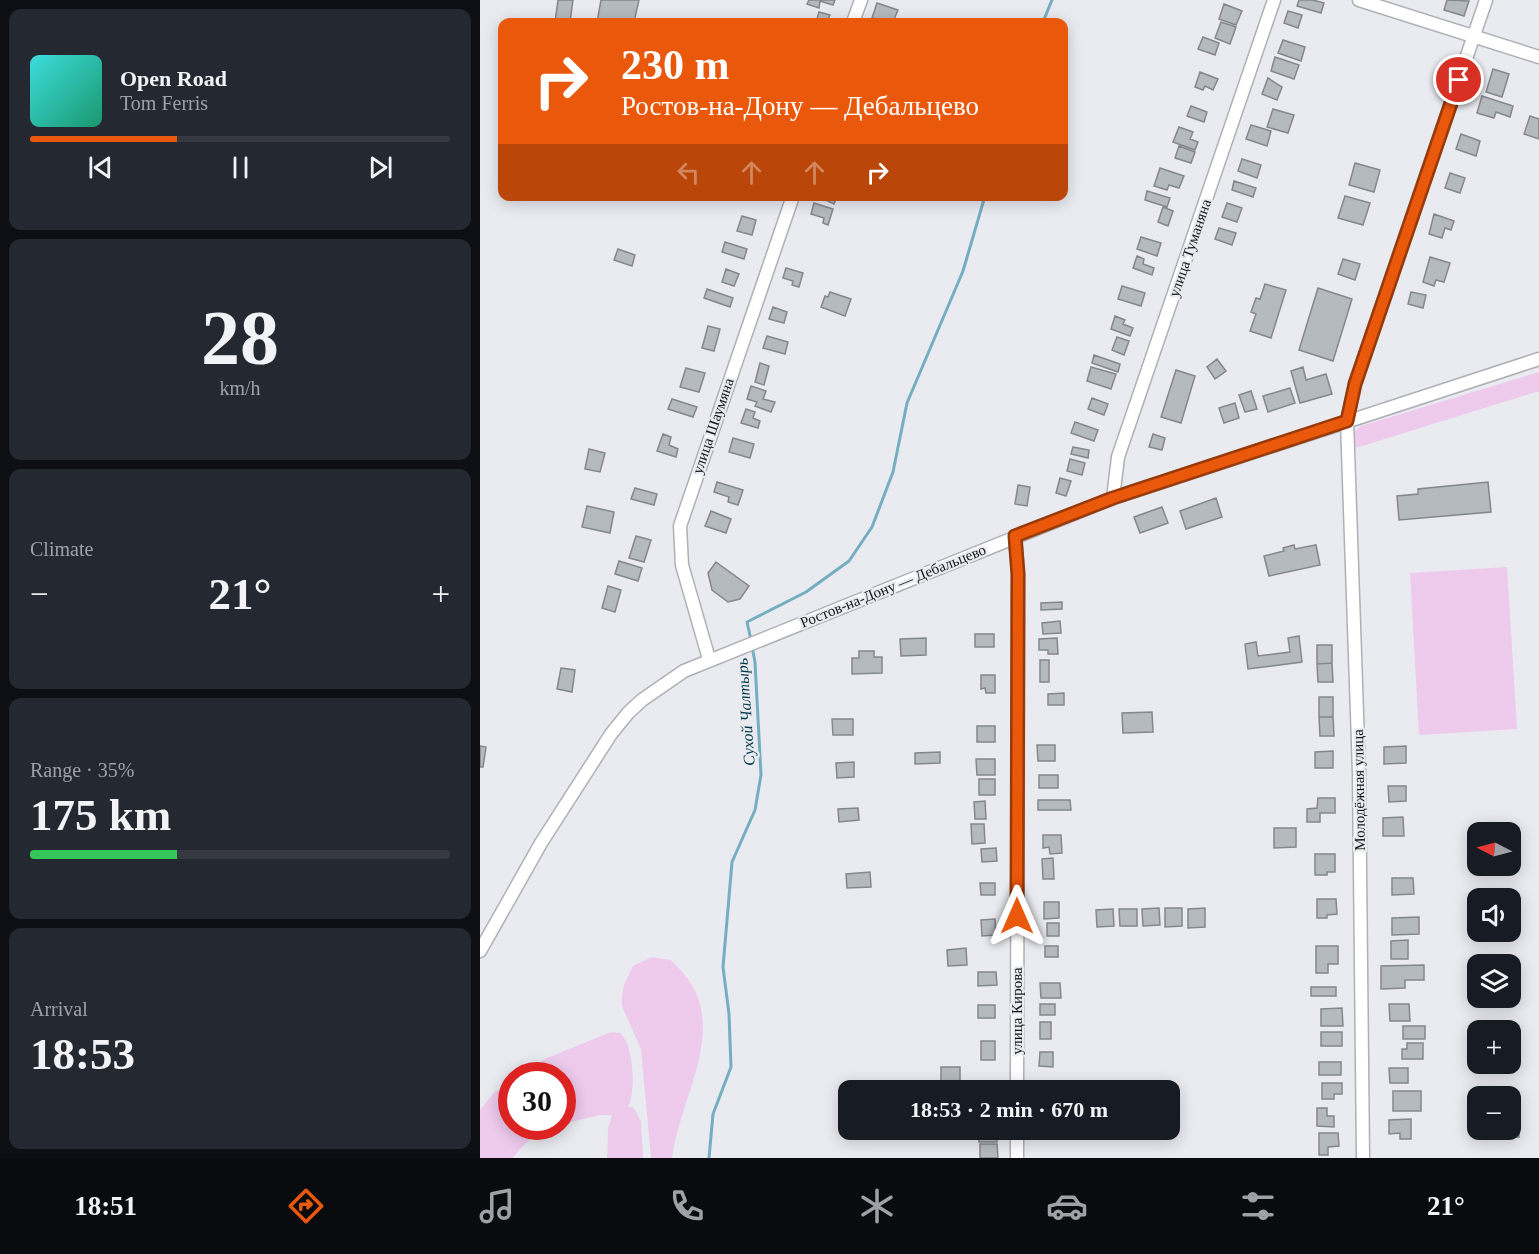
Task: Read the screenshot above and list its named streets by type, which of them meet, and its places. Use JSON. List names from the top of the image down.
{
  "streets": {
    "street": [
      "улица Туманяна",
      "улица Шаумяна",
      "Ростов-на-Дону — Дебальцево",
      "Молодёжная улица",
      "улица Кирова"
    ]
  },
  "crossings": [
    ["улица Туманяна", "Ростов-на-Дону — Дебальцево"],
    ["улица Шаумяна", "Ростов-на-Дону — Дебальцево"],
    ["Ростов-на-Дону — Дебальцево", "Молодёжная улица"],
    ["Ростов-на-Дону — Дебальцево", "улица Кирова"]
  ],
  "water": ["Сухой Чалтырь"],
  "north": "left",
  "page": {
    "turn": ["230 m", "Ростов-на-Дону — Дебальцево"],
    "song": ["Open Road", "Tom Ferris"],
    "tile": [
      ["28", "km/h"],
      "Climate",
      ["Range · 35%", "175 km"],
      ["Arrival", "18:53"]
    ],
    "heat": ["−", "21°", "+"],
    "map_buttons": ["+", "−"],
    "limit": "30",
    "trip": "18:53 · 2 min · 670 m",
    "tabs": ["18:51", "21°"]
  }
}
